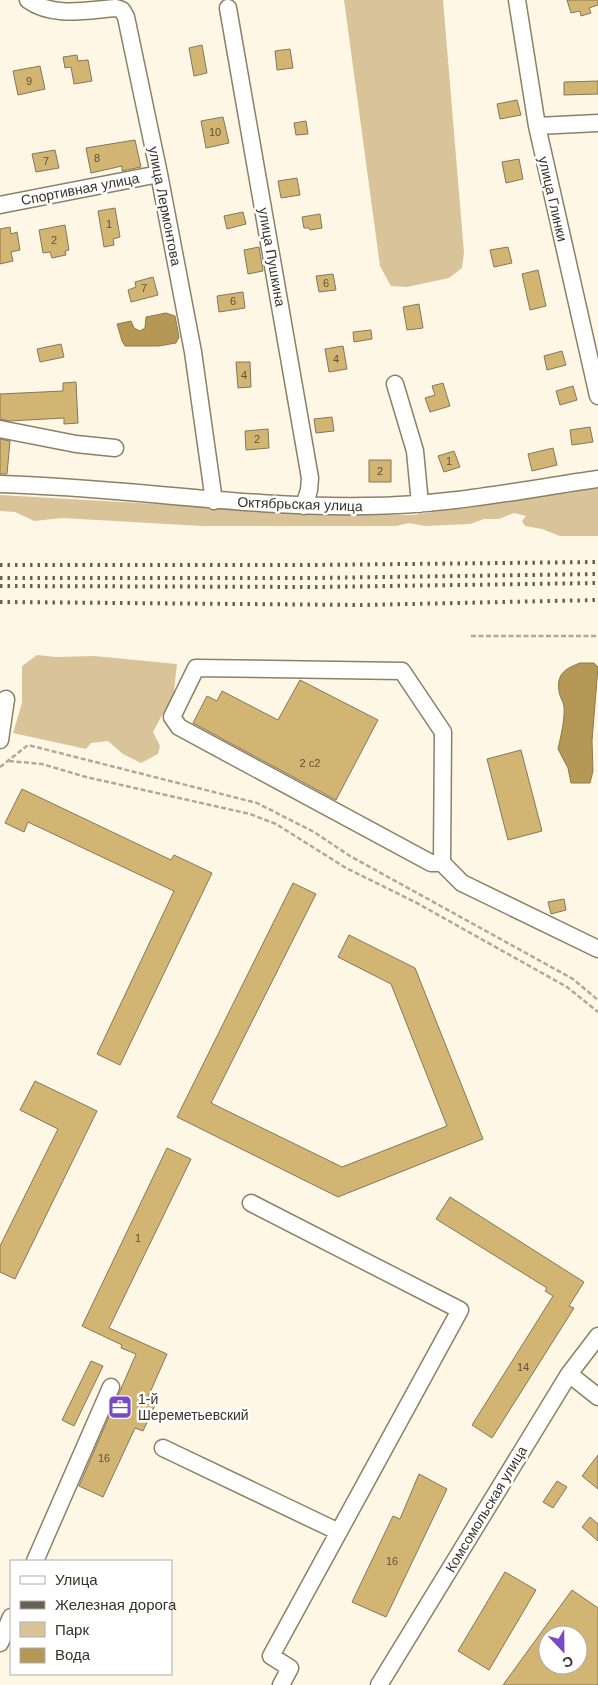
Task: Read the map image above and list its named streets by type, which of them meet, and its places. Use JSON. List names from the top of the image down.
{
  "streets": {
    "street": [
      "Спортивная улица",
      "улица Глинки",
      "улица Лермонтова",
      "улица Пушкина",
      "Октябрьская улица",
      "Комсомольская улица"
    ]
  },
  "crossings": [
    ["Спортивная улица", "улица Лермонтова"],
    ["улица Лермонтова", "Октябрьская улица"],
    ["улица Пушкина", "Октябрьская улица"]
  ],
  "places": {
    "office": ["1-й Шереметьевский"]
  },
  "house_numbers": [
    "9",
    "10",
    "8",
    "7",
    "1",
    "2",
    "6",
    "7",
    "6",
    "4",
    "4",
    "2",
    "1",
    "2",
    "2 с2",
    "1",
    "14",
    "16",
    "16"
  ],
  "legend": [
    "Улица",
    "Железная дорога",
    "Парк",
    "Вода"
  ],
  "north": "bottom"
}
